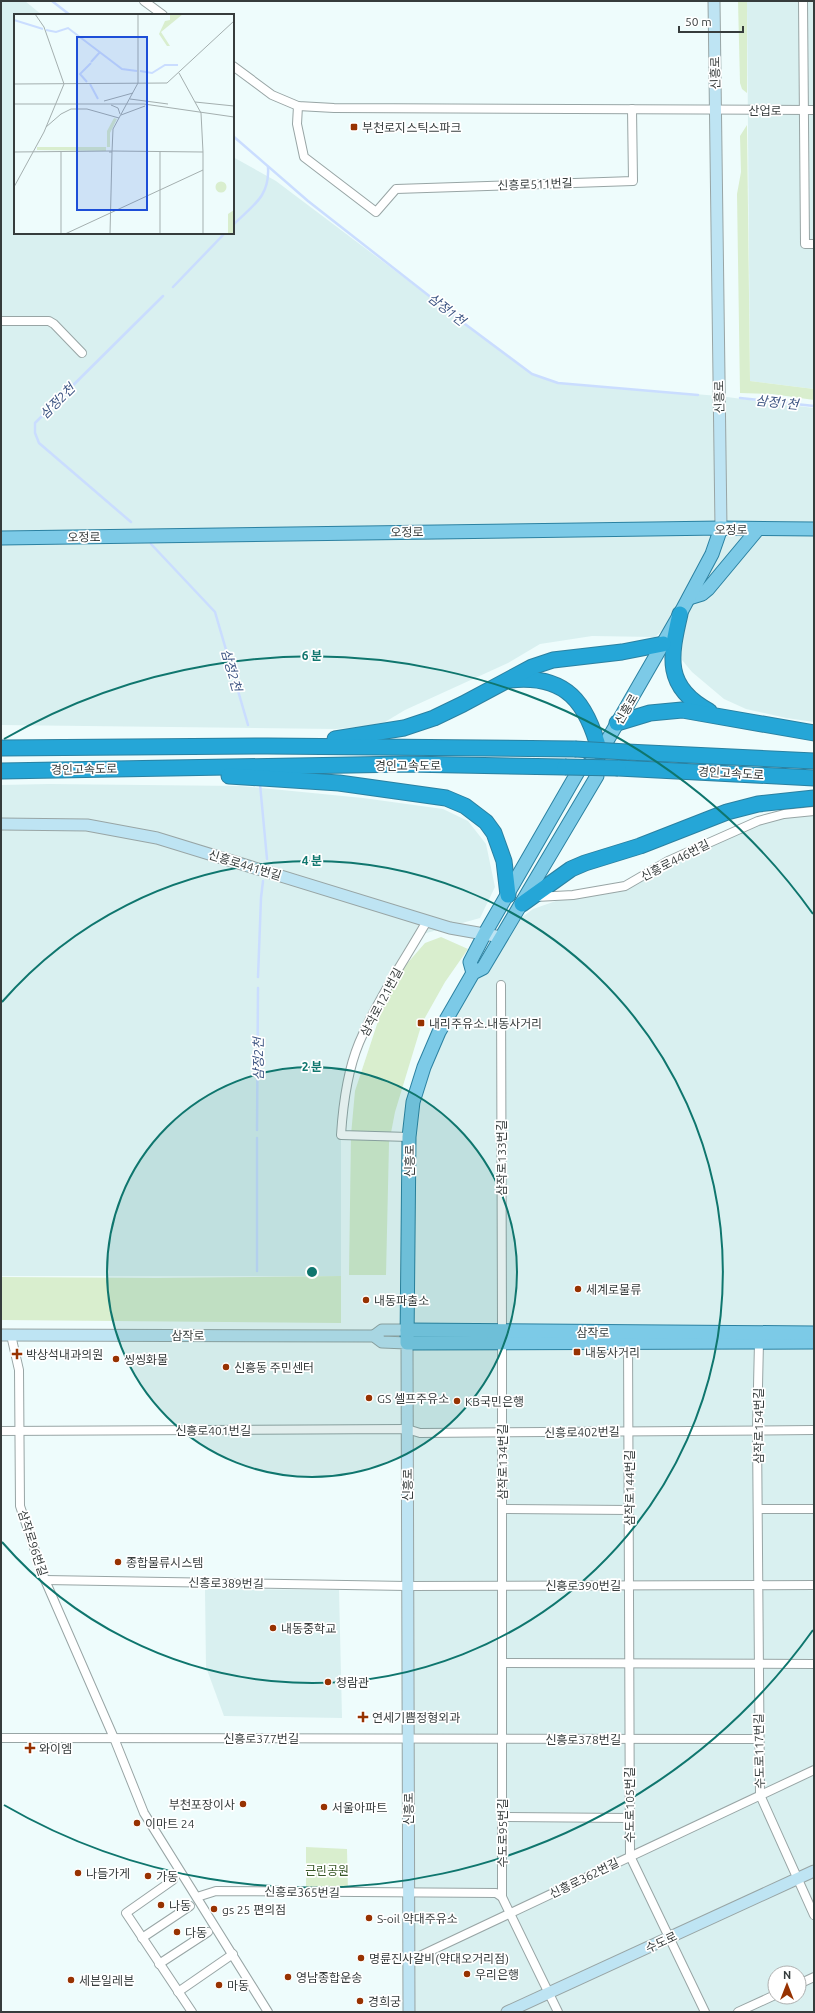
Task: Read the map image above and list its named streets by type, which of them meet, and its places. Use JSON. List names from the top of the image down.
{
  "streets": {
    "highway": ["경인고속도로"],
    "main road": ["신흥로", "오정로", "삼작로"],
    "street": [
      "산업로",
      "신흥로511번길",
      "신흥로446번길",
      "신흥로441번길",
      "삼작로121번길",
      "삼작로133번길",
      "삼작로154번길",
      "신흥로401번길",
      "신흥로402번길",
      "삼작로134번길",
      "삼작로144번길",
      "삼작로96번길",
      "신흥로389번길",
      "신흥로390번길",
      "신흥로377번길",
      "신흥로378번길",
      "수도로117번길",
      "수도로105번길",
      "수도로95번길",
      "신흥로362번길",
      "신흥로365번길",
      "수도로"
    ]
  },
  "crossings": [
    ["신흥로", "산업로"],
    ["신흥로", "오정로"],
    ["신흥로", "신흥로446번길"],
    ["신흥로", "신흥로441번길"],
    ["신흥로", "삼작로121번길"],
    ["신흥로", "삼작로"],
    ["신흥로", "신흥로401번길"],
    ["신흥로", "신흥로402번길"],
    ["신흥로", "신흥로389번길"],
    ["신흥로", "신흥로390번길"],
    ["신흥로", "신흥로377번길"],
    ["신흥로", "신흥로378번길"],
    ["신흥로", "신흥로362번길"],
    ["신흥로", "신흥로365번길"],
    ["산업로", "신흥로511번길"],
    ["신흥로441번길", "삼작로121번길"],
    ["삼작로133번길", "삼작로"],
    ["삼작로133번길", "삼작로134번길"],
    ["삼작로", "삼작로154번길"],
    ["삼작로", "삼작로134번길"],
    ["삼작로", "삼작로144번길"],
    ["삼작로", "삼작로96번길"],
    ["삼작로154번길", "신흥로402번길"],
    ["삼작로154번길", "신흥로390번길"],
    ["삼작로154번길", "수도로117번길"],
    ["신흥로401번길", "신흥로402번길"],
    ["신흥로401번길", "삼작로96번길"],
    ["신흥로402번길", "삼작로134번길"],
    ["신흥로402번길", "삼작로144번길"],
    ["삼작로134번길", "삼작로144번길"],
    ["삼작로134번길", "신흥로390번길"],
    ["삼작로134번길", "수도로95번길"],
    ["삼작로144번길", "신흥로390번길"],
    ["삼작로144번길", "수도로105번길"],
    ["삼작로96번길", "신흥로389번길"],
    ["삼작로96번길", "신흥로377번길"],
    ["삼작로96번길", "신흥로365번길"],
    ["신흥로389번길", "신흥로390번길"],
    ["신흥로390번길", "수도로117번길"],
    ["신흥로390번길", "수도로105번길"],
    ["신흥로390번길", "수도로95번길"],
    ["신흥로377번길", "신흥로378번길"],
    ["신흥로378번길", "수도로117번길"],
    ["신흥로378번길", "수도로105번길"],
    ["신흥로378번길", "수도로95번길"],
    ["수도로117번길", "신흥로362번길"],
    ["수도로117번길", "수도로"],
    ["수도로105번길", "신흥로362번길"],
    ["수도로105번길", "수도로"],
    ["수도로95번길", "신흥로362번길"],
    ["수도로95번길", "신흥로365번길"],
    ["수도로95번길", "수도로"]
  ],
  "water": ["삼정1천", "삼정2천"],
  "parks": ["근린공원"],
  "places": {
    "transit": ["부천로지스틱스파크", "내리주유소.내동사거리", "내동사거리"],
    "other": [
      "세계로물류",
      "내동파출소",
      "씽씽화물",
      "신흥동 주민센터",
      "GS 셀프주유소",
      "KB국민은행",
      "종합물류시스템",
      "내동중학교",
      "청람관",
      "부천포장이사",
      "서울아파트",
      "이마트 24",
      "나들가게",
      "가동",
      "나동",
      "gs 25 편의점",
      "S-oil 약대주유소",
      "다동",
      "명륜진사갈비(약대오거리점)",
      "우리은행",
      "영남종합운송",
      "세븐일레븐",
      "마동",
      "경희궁"
    ],
    "health": ["박상석내과의원", "연세기쁨정형외과", "와이엠"]
  },
  "scale_bar": "50 m",
  "north": "top",
  "rings": ["6 분", "4 분", "2 분"]
}
